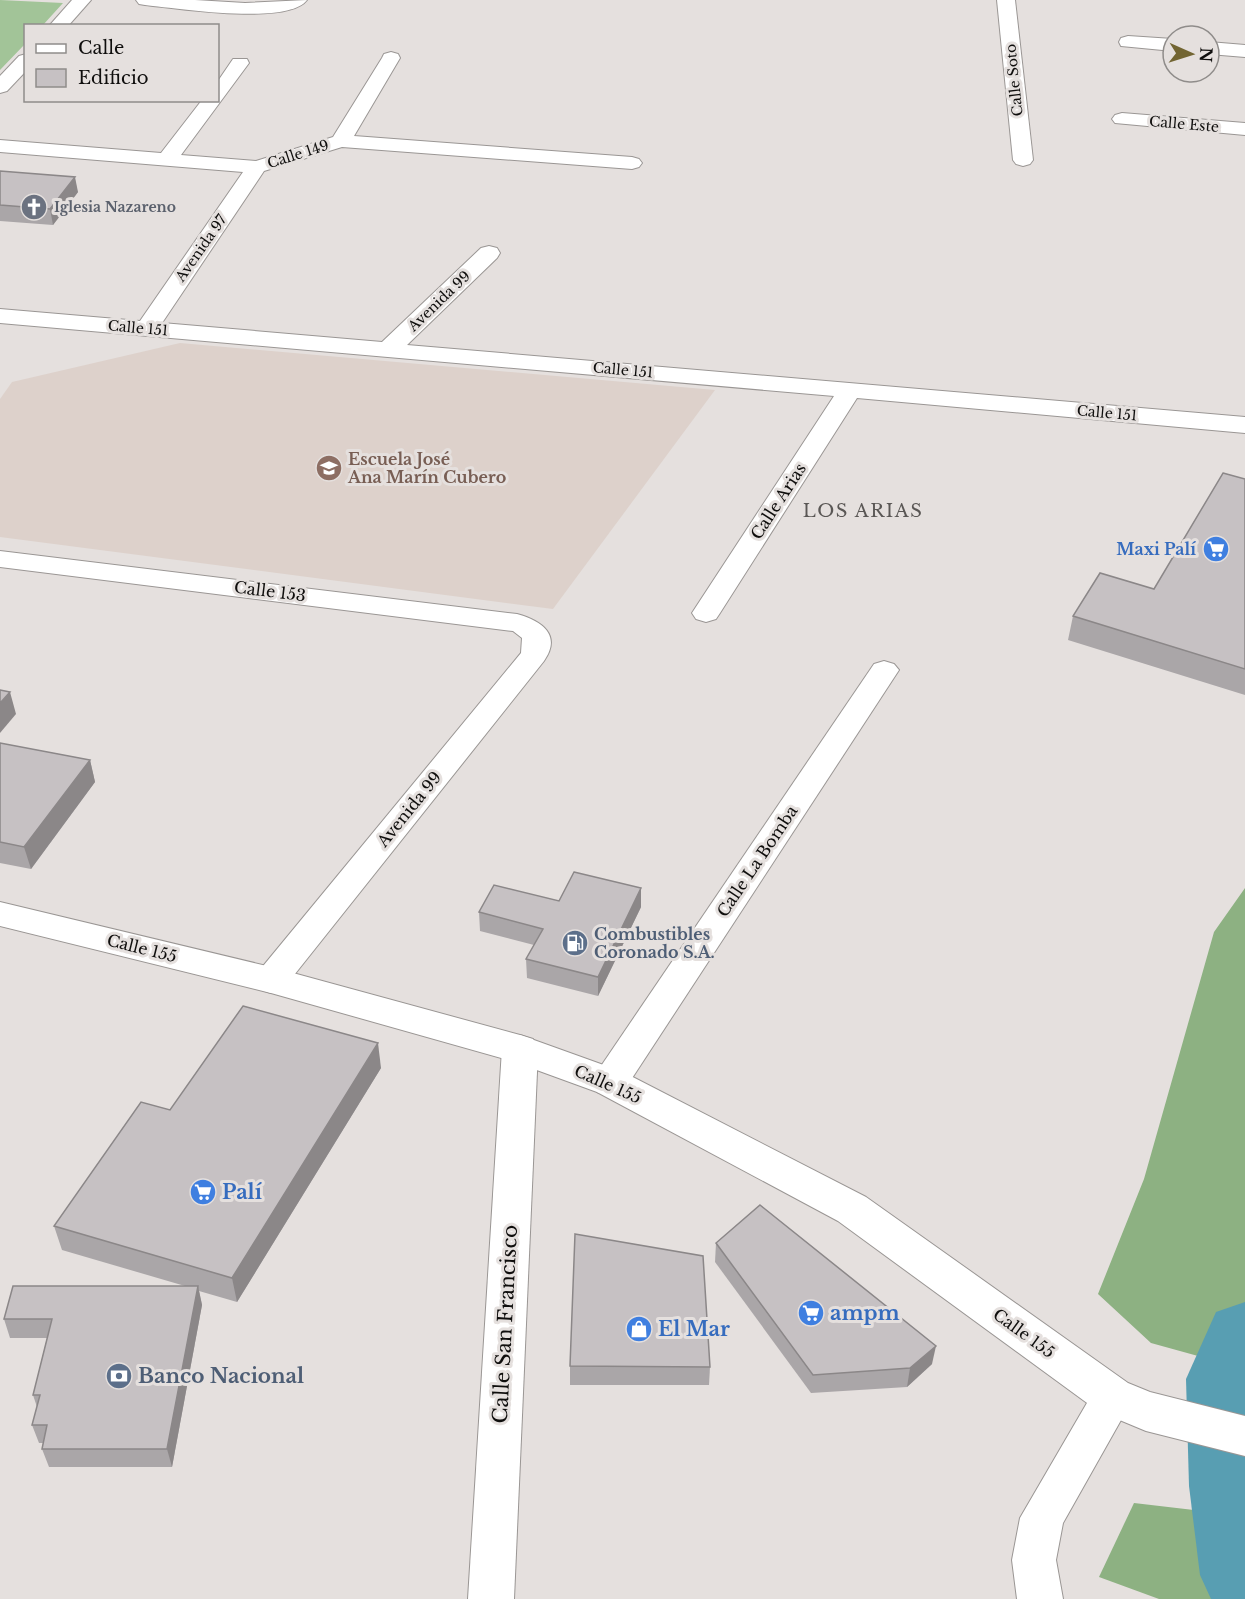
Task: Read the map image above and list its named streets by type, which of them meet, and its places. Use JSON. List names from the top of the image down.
{
  "streets": {
    "main road": ["Calle 155"],
    "street": [
      "Calle Soto",
      "Calle Este",
      "Calle 149",
      "Avenida 97",
      "Avenida 99",
      "Calle 151",
      "Calle Arias",
      "Calle 153",
      "Calle La Bomba",
      "Calle San Francisco"
    ]
  },
  "crossings": [
    ["Calle 149", "Avenida 97"],
    ["Avenida 97", "Calle 151"],
    ["Avenida 99", "Calle 151"],
    ["Avenida 99", "Calle 153"],
    ["Avenida 99", "Calle 155"],
    ["Calle 151", "Calle Arias"],
    ["Calle La Bomba", "Calle 155"],
    ["Calle 155", "Calle San Francisco"]
  ],
  "districts": ["LOS ARIAS"],
  "places": {
    "church": ["Iglesia Nazareno"],
    "school or university": ["Escuela José Ana Marín Cubero"],
    "supermarket": ["Maxi Palí", "Palí", "ampm"],
    "fuel station": ["Combustibles Coronado S.A."],
    "shop": ["El Mar"],
    "bank": ["Banco Nacional"]
  },
  "legend": ["Calle", "Edificio"],
  "north": "right"
}
